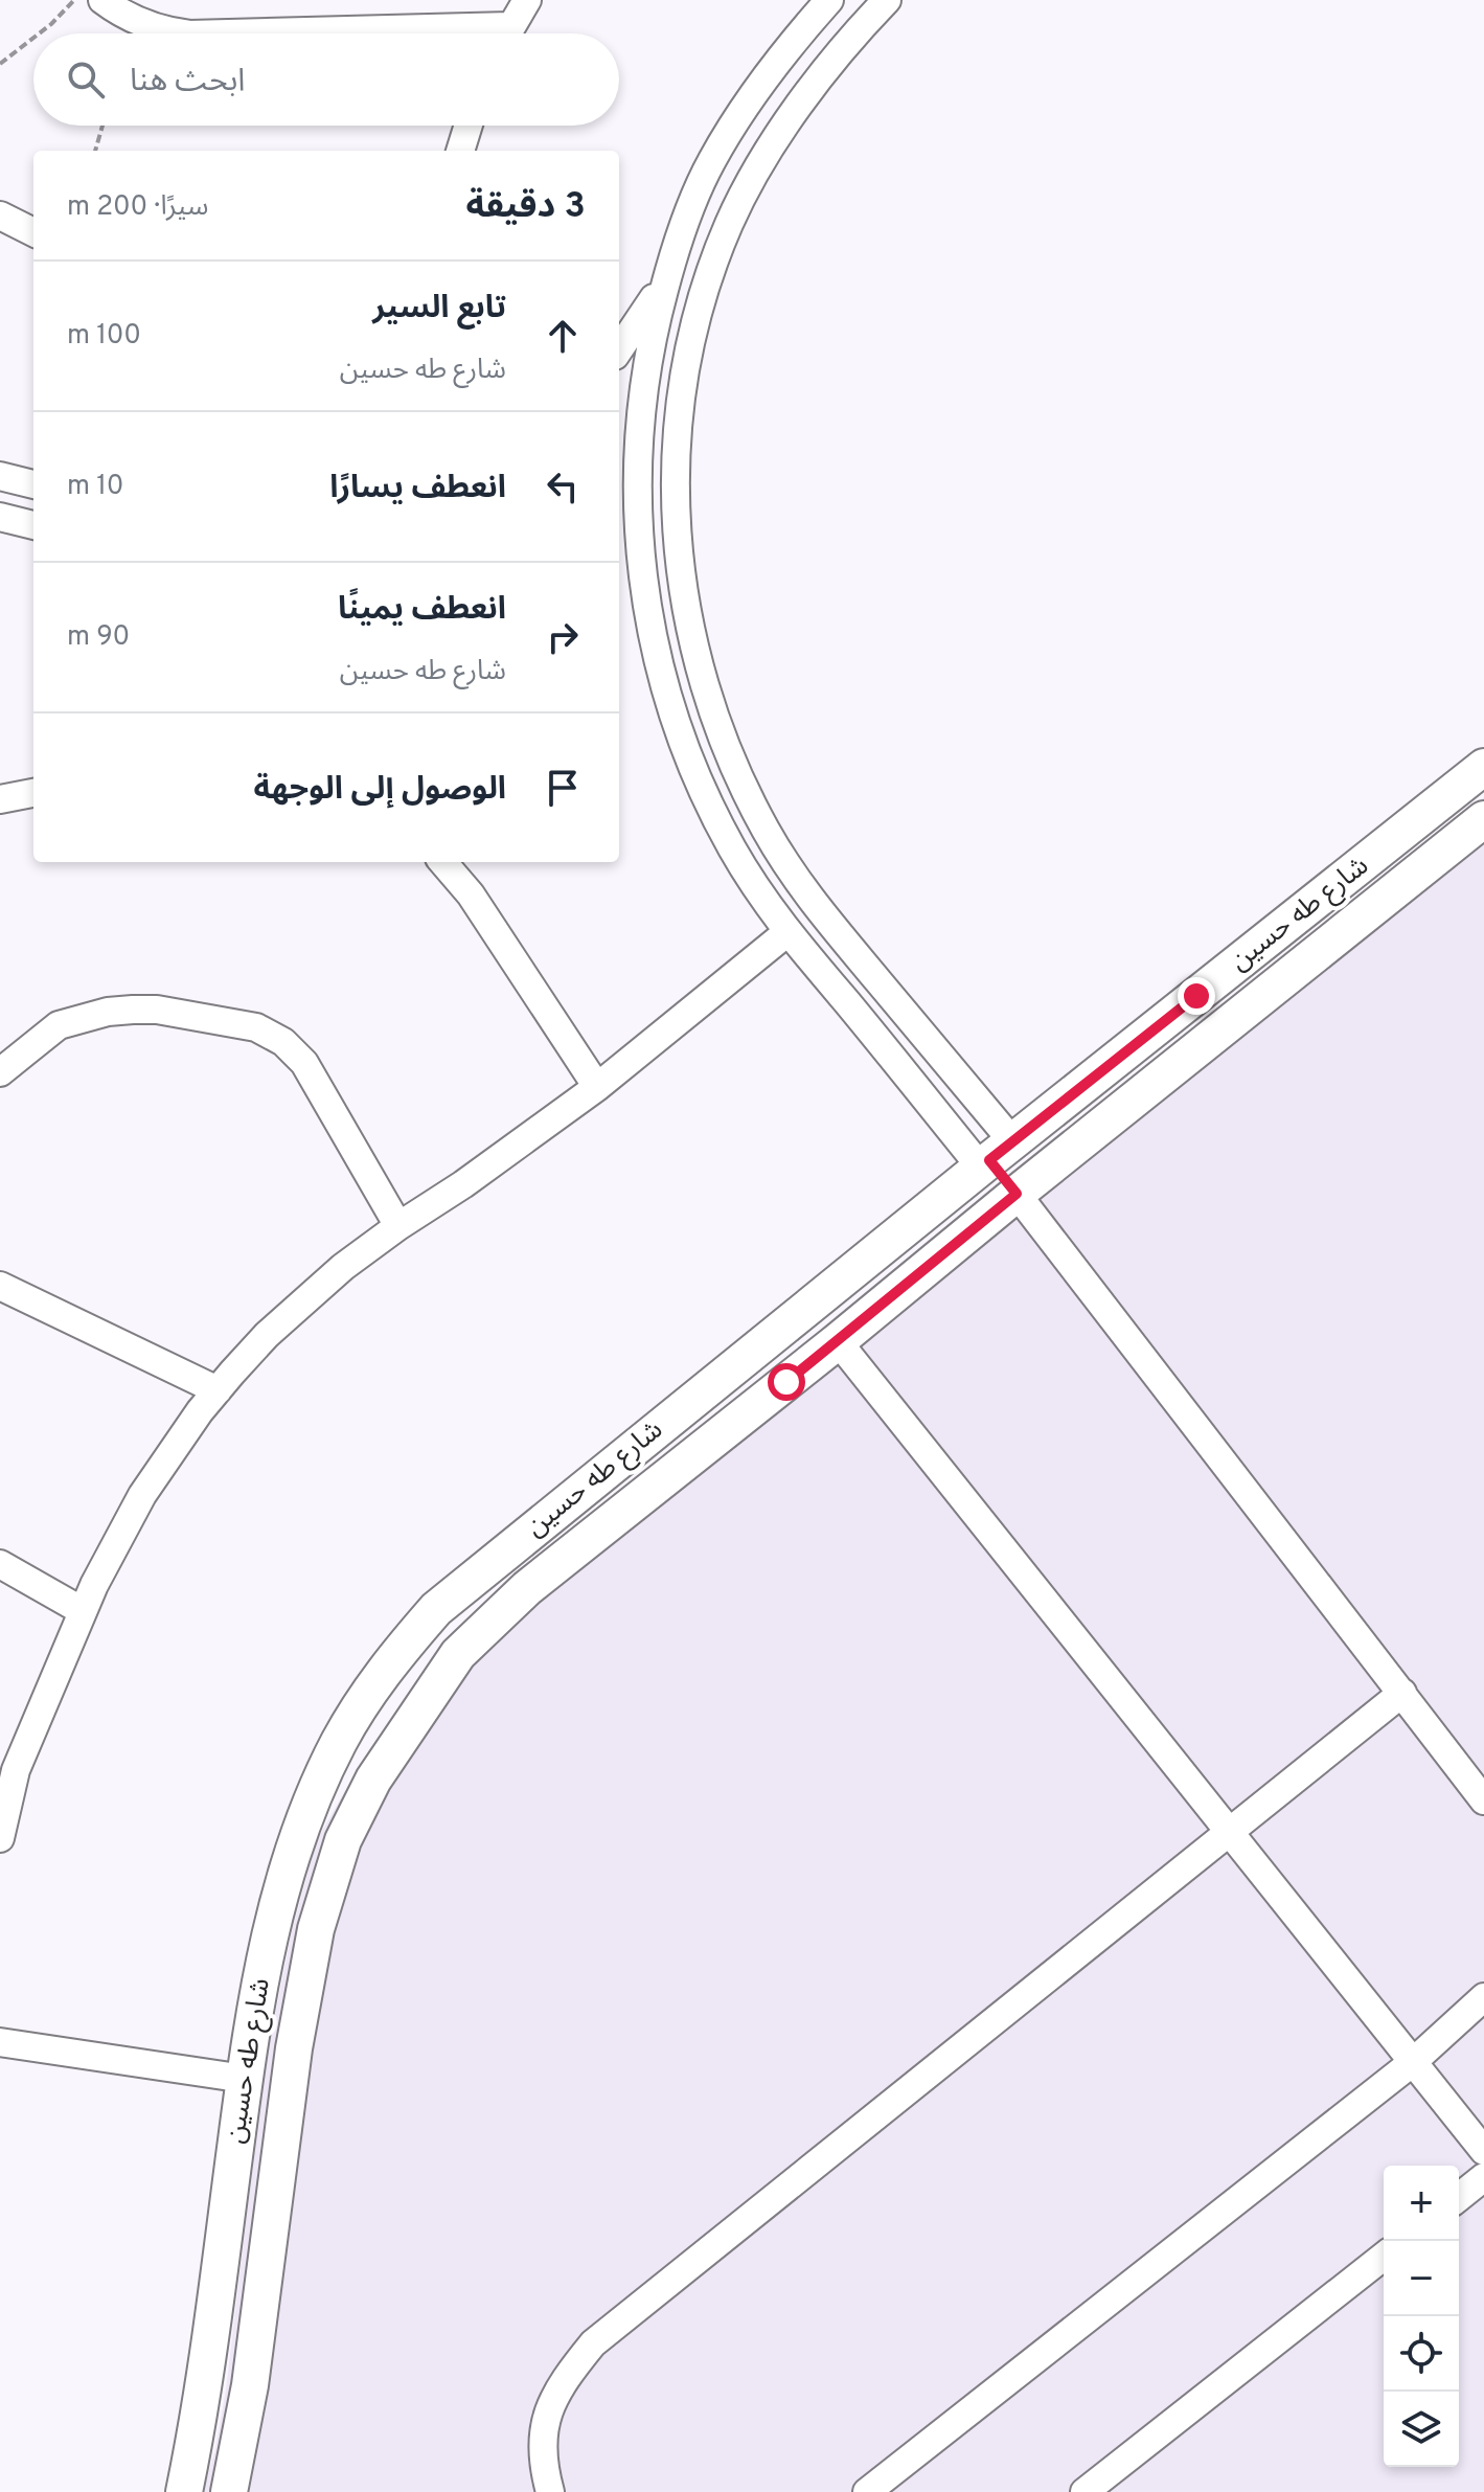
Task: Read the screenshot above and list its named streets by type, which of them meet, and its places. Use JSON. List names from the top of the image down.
{
  "streets": {
    "main road": ["شارع طه حسين"]
  },
  "page": {
    "search": "ابحث هنا",
    "heading": ["3 دقيقة", "سيرًا · 200 m"],
    "list": [
      ["تابع السير", "شارع طه حسين", "100 m"],
      ["انعطف يسارًا", "10 m"],
      ["انعطف يمينًا", "شارع طه حسين", "90 m"],
      "الوصول إلى الوجهة"
    ],
    "map_buttons": ["+", "−"]
  }
}
